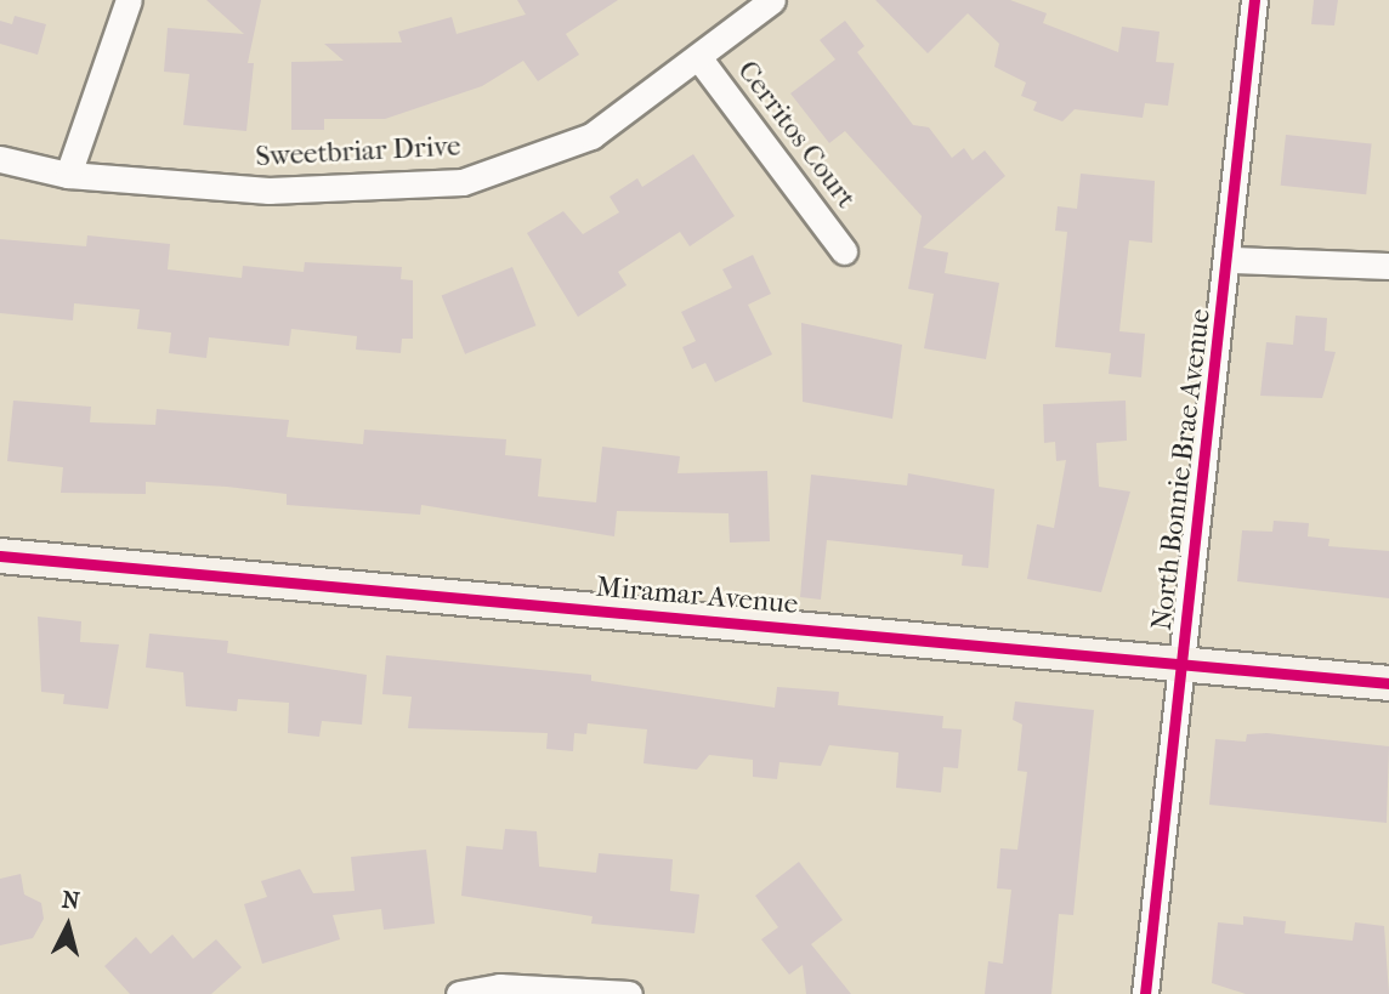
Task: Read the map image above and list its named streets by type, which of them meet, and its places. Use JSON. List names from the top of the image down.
{
  "streets": {
    "street": [
      "Cerritos Court",
      "Sweetbriar Drive",
      "North Bonnie Brae Avenue",
      "Miramar Avenue"
    ]
  },
  "crossings": [
    ["Cerritos Court", "Sweetbriar Drive"],
    ["North Bonnie Brae Avenue", "Miramar Avenue"]
  ],
  "north": "top"
}
